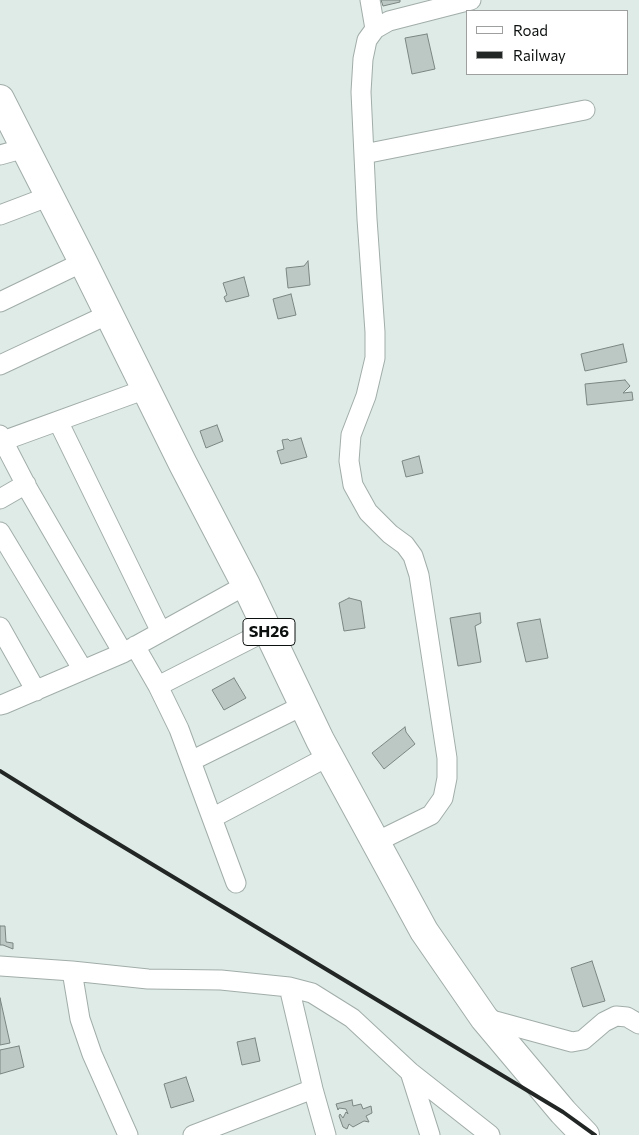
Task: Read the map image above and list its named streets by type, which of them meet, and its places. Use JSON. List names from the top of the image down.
{
  "streets": {
    "main road": ["SH26"]
  },
  "legend": ["Road", "Railway"]
}
